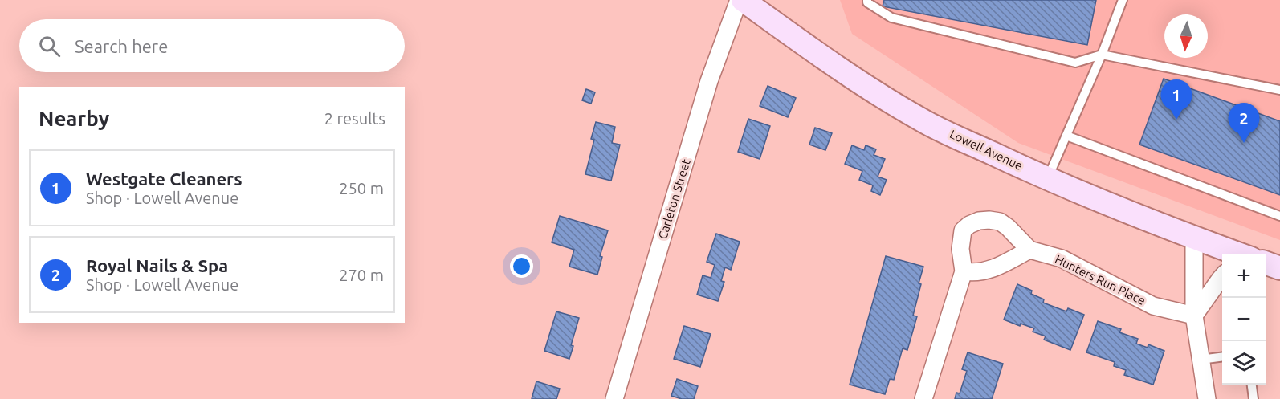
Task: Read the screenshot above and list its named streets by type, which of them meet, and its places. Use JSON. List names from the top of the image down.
{
  "streets": {
    "main road": ["Lowell Avenue"],
    "street": ["Carleton Street", "Hunters Run Place"]
  },
  "north": "bottom",
  "page": {
    "search": "Search here",
    "pins": ["1", "2"],
    "heading": ["Nearby", "2 results"],
    "list": [
      {
        "mark": "1",
        "name": "Westgate Cleaners",
        "note": "Shop · Lowell Avenue",
        "value": "250 m"
      },
      {
        "mark": "2",
        "name": "Royal Nails & Spa",
        "note": "Shop · Lowell Avenue",
        "value": "270 m"
      }
    ],
    "map_buttons": ["+", "−"]
  }
}
